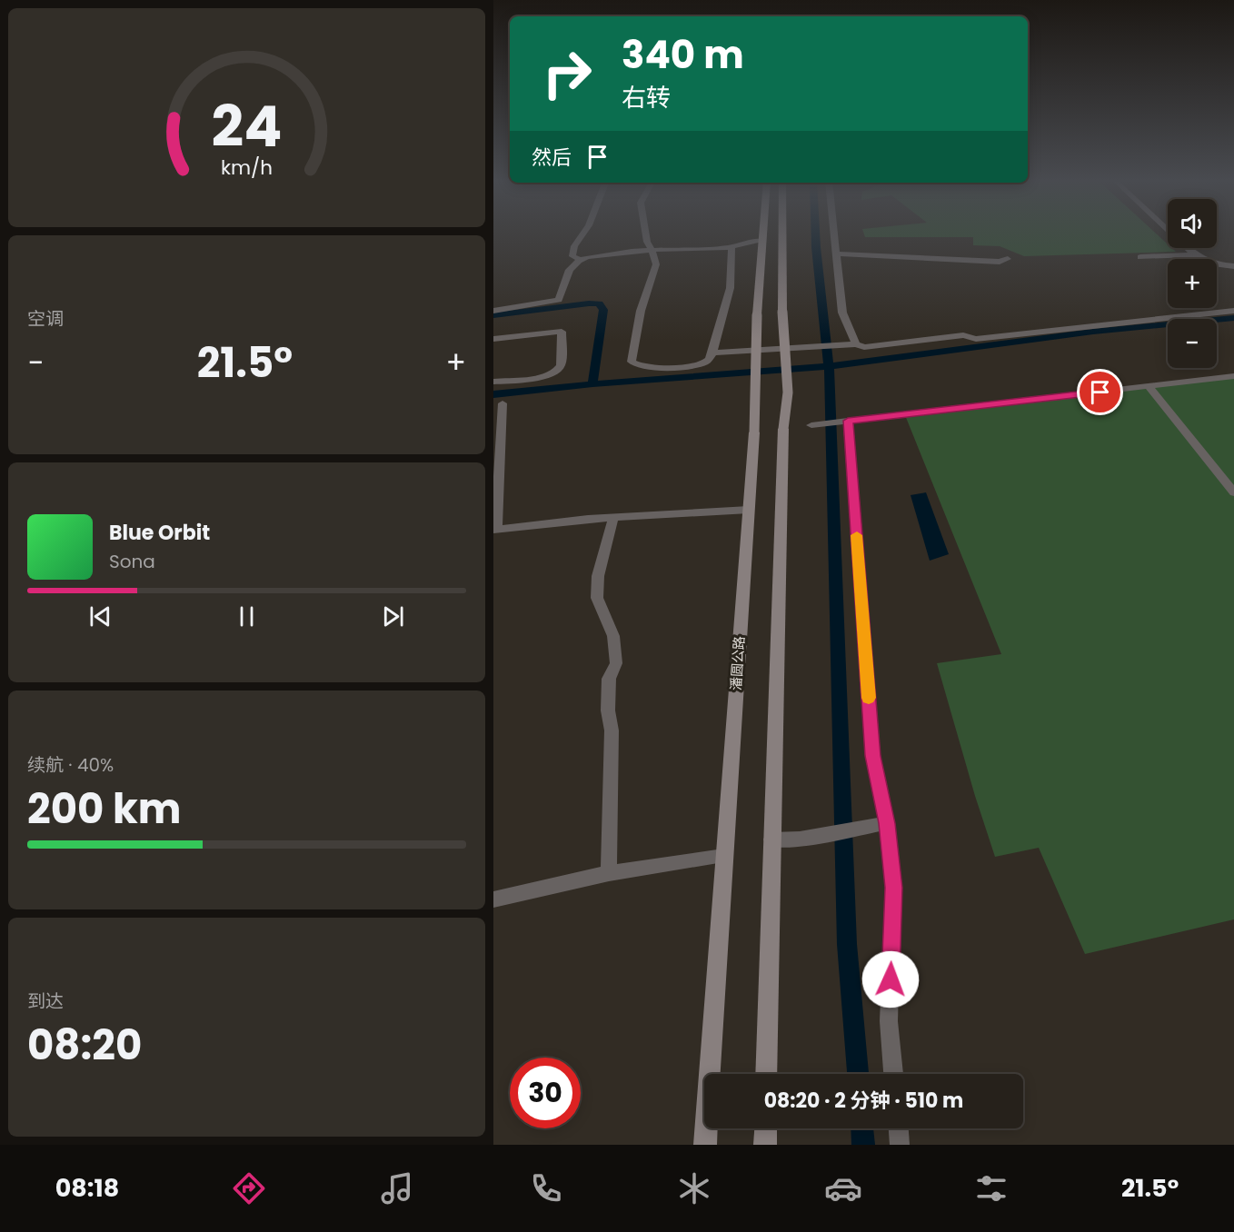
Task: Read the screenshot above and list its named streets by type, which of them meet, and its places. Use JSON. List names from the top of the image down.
{
  "streets": {
    "main road": ["潘圆公路"]
  },
  "page": {
    "turn": ["340 m", "右转"],
    "then": "然后",
    "map_buttons": ["+", "−"],
    "tile": [
      "空调",
      ["续航 · 40%", "200 km"],
      ["到达", "08:20"]
    ],
    "heat": ["−", "21.5°", "+"],
    "song": ["Blue Orbit", "Sona"],
    "limit": "30",
    "trip": "08:20 · 2 分钟 · 510 m",
    "tabs": ["08:18", "21.5°"],
    "gauge": ["24", "km/h"]
  }
}
